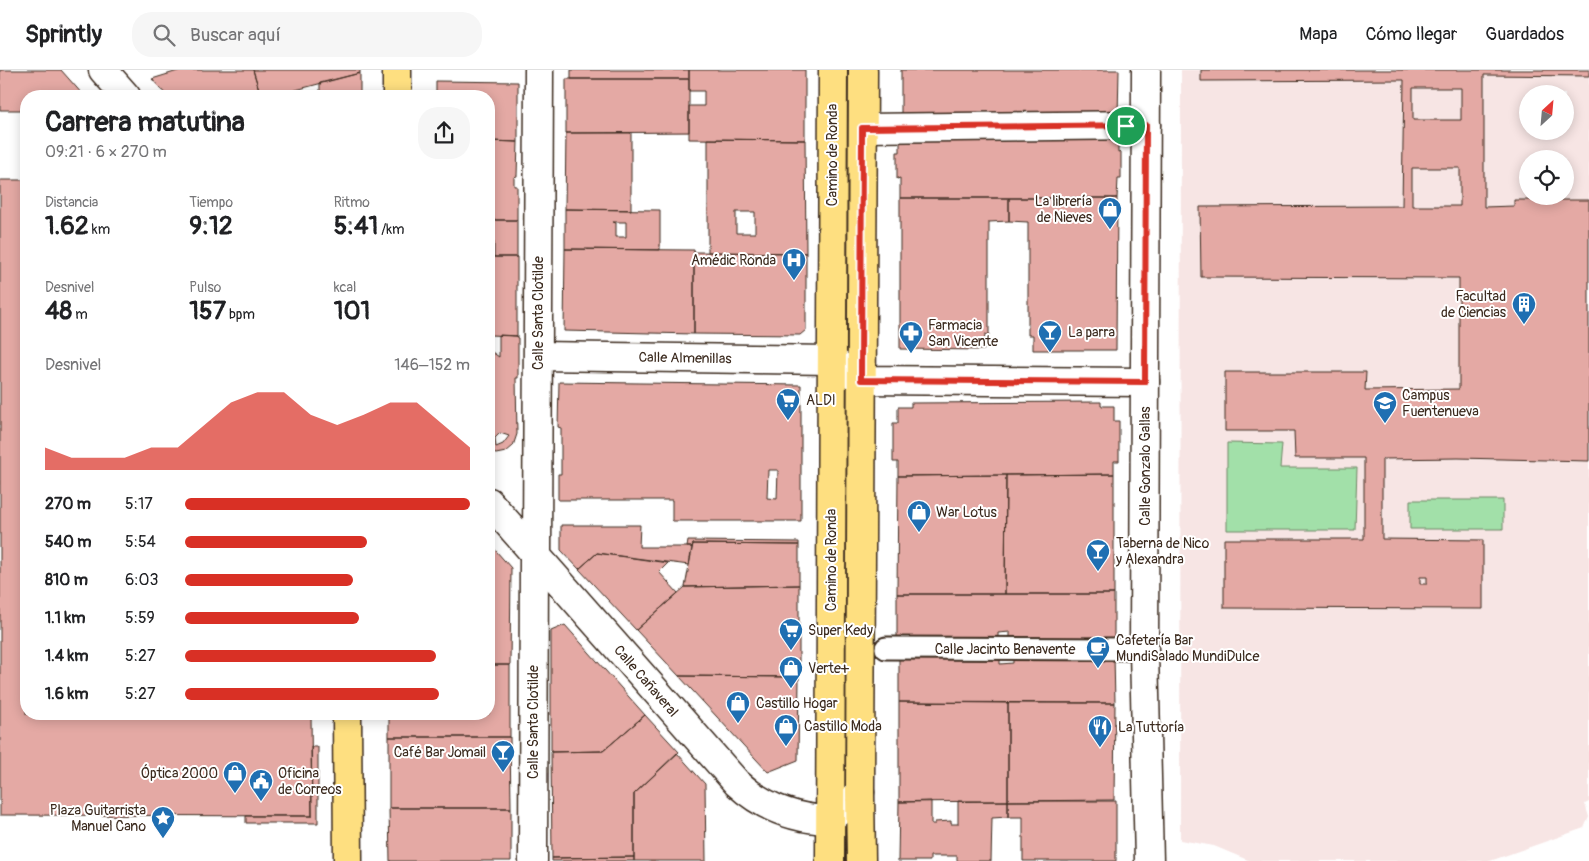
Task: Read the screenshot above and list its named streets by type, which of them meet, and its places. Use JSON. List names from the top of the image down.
{
  "streets": {
    "main road": ["Camino de Ronda"],
    "street": [
      "Calle Santa Clotilde",
      "Calle Almenillas",
      "Calle Gonzalo Gallas",
      "Calle Jacinto Benavente",
      "Calle Cañaveral"
    ]
  },
  "crossings": [
    ["Camino de Ronda", "Calle Almenillas"],
    ["Camino de Ronda", "Calle Cañaveral"],
    ["Calle Santa Clotilde", "Calle Almenillas"],
    ["Calle Santa Clotilde", "Calle Cañaveral"]
  ],
  "places": {
    "shop": [
      "La librería de Nieves",
      "War Lotus",
      "Verte+",
      "Castillo Hogar",
      "Castillo Moda",
      "Óptica 2000"
    ],
    "hospital": ["Amédic Ronda"],
    "building": ["Facultad de Ciencias"],
    "bar": ["La parra", "Taberna de Nico y Alexandra", "Café Bar Jomail"],
    "pharmacy": ["Farmacia San Vicente"],
    "supermarket": ["ALDI", "Super Kedy"],
    "school or university": ["Campus Fuentenueva"],
    "cafe": ["Cafetería Bar MundiSalado MundiDulce"],
    "restaurant": ["La Tuttoría"],
    "public building": ["Oficina de Correos"],
    "place": ["Plaza Guitarrista Manuel Cano"]
  },
  "north": "top right",
  "page": {
    "header": "Sprintly",
    "search": "Buscar aquí",
    "nav": ["Mapa", "Cómo llegar", "Guardados"],
    "heading": ["Carrera matutina", "09:21 · 6 × 270 m"],
    "stats": [
      ["Distancia", "1.62 km"],
      ["Tiempo", "9:12"],
      ["Ritmo", "5:41 /km"],
      ["Desnivel", "48 m"],
      ["Pulso", "157 bpm"],
      ["kcal", "101"]
    ],
    "chart": ["Desnivel", "146–152 m"],
    "list": [
      {
        "name": "270 m",
        "note": "5:17"
      },
      {
        "name": "540 m",
        "note": "5:54"
      },
      {
        "name": "810 m",
        "note": "6:03"
      },
      {
        "name": "1.1 km",
        "note": "5:59"
      },
      {
        "name": "1.4 km",
        "note": "5:27"
      },
      {
        "name": "1.6 km",
        "note": "5:27"
      }
    ]
  }
}
